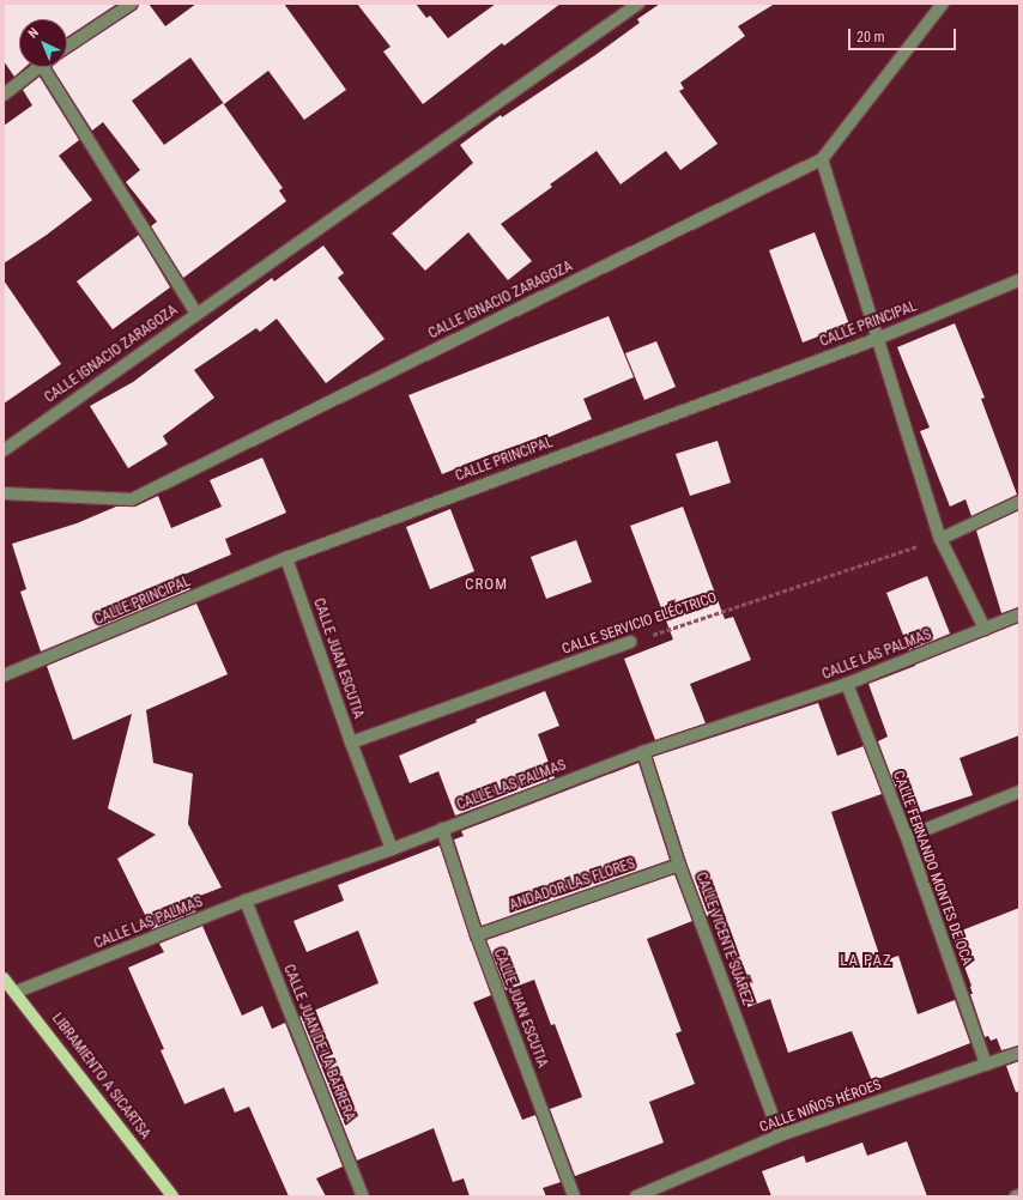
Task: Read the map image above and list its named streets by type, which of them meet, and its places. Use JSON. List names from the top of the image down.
{
  "streets": {
    "main road": ["LIBRAMIENTO A SICARTSA"],
    "street": [
      "CALLE IGNACIO ZARAGOZA",
      "CALLE PRINCIPAL",
      "CALLE SERVICIO ELÉCTRICO",
      "CALLE LAS PALMAS",
      "CALLE JUAN ESCUTIA",
      "CALLE FERNANDO MONTES DE OCA",
      "ANDADOR LAS FLORES",
      "CALLE VICENTE SUÁREZ",
      "CALLE JUAN DE LA BARRERA",
      "CALLE NIÑOS HÉROES"
    ]
  },
  "crossings": [
    ["CALLE PRINCIPAL", "CALLE JUAN ESCUTIA"],
    ["CALLE SERVICIO ELÉCTRICO", "CALLE JUAN ESCUTIA"],
    ["CALLE LAS PALMAS", "CALLE JUAN ESCUTIA"],
    ["CALLE LAS PALMAS", "CALLE FERNANDO MONTES DE OCA"],
    ["CALLE LAS PALMAS", "CALLE VICENTE SUÁREZ"],
    ["CALLE LAS PALMAS", "CALLE JUAN DE LA BARRERA"],
    ["CALLE LAS PALMAS", "LIBRAMIENTO A SICARTSA"],
    ["CALLE JUAN ESCUTIA", "ANDADOR LAS FLORES"],
    ["CALLE FERNANDO MONTES DE OCA", "CALLE NIÑOS HÉROES"],
    ["ANDADOR LAS FLORES", "CALLE VICENTE SUÁREZ"],
    ["CALLE VICENTE SUÁREZ", "CALLE NIÑOS HÉROES"]
  ],
  "districts": ["CROM", "LA PAZ"],
  "scale_bar": "20 m",
  "north": "top left"
}
